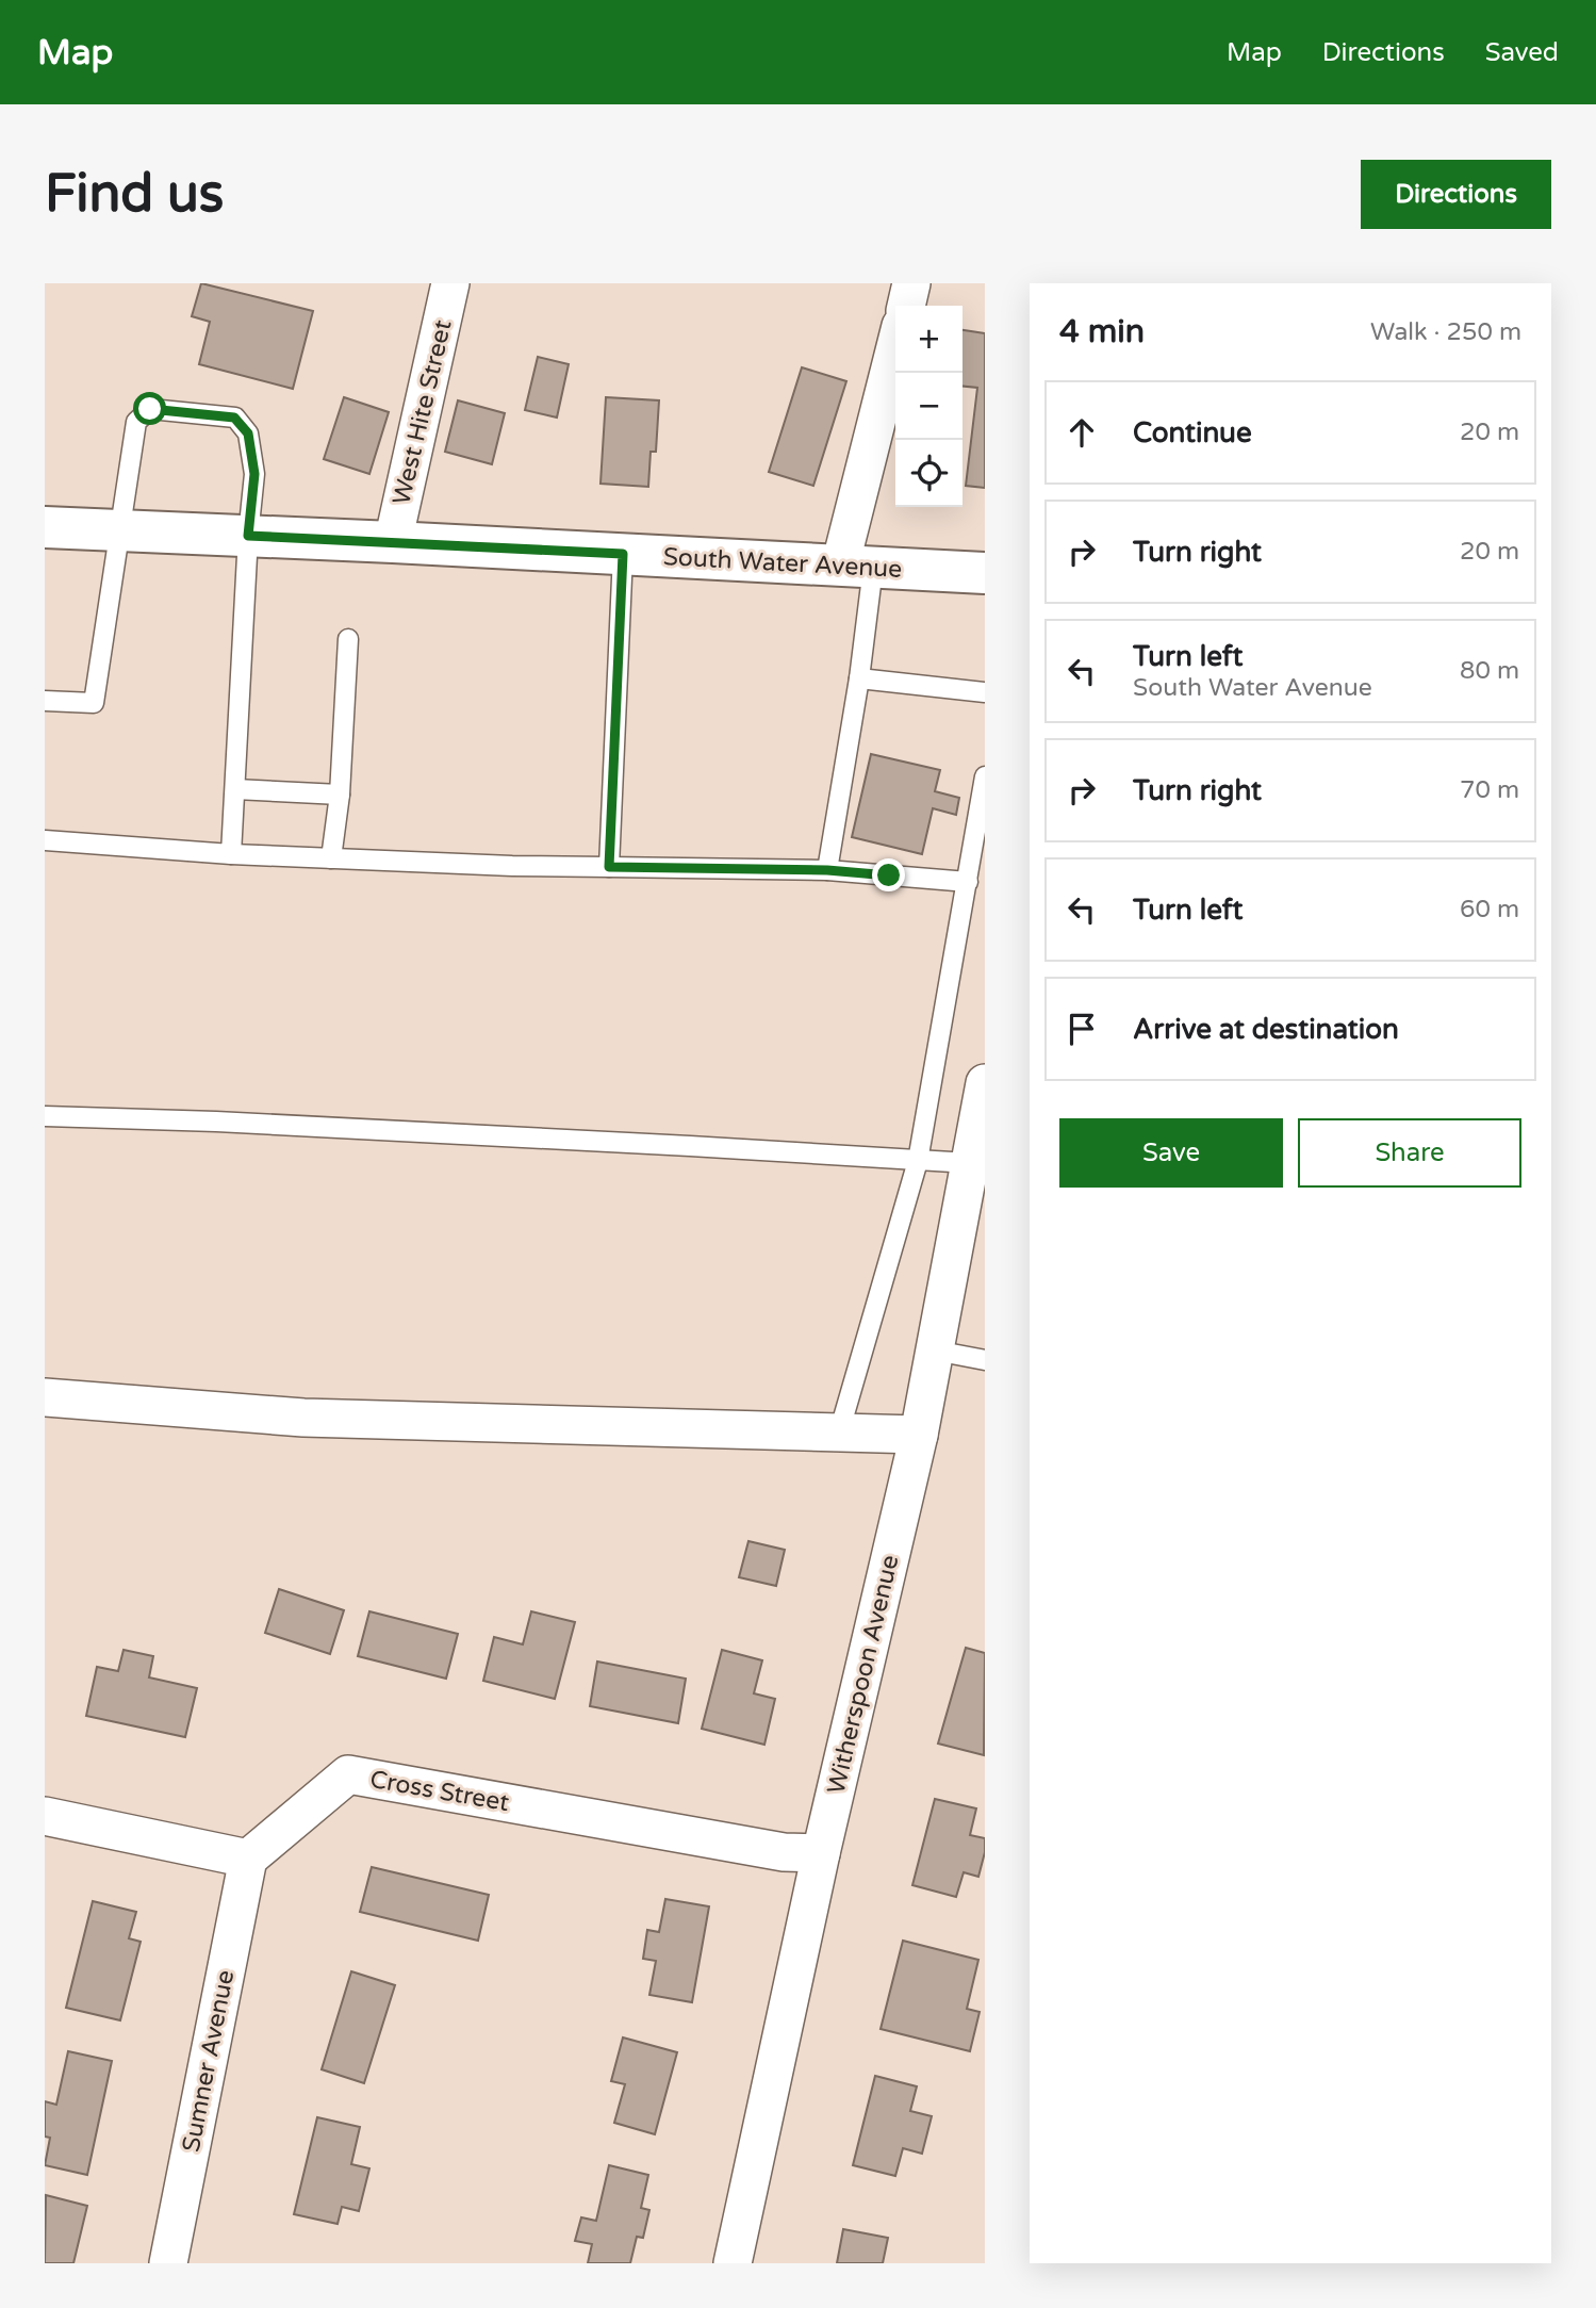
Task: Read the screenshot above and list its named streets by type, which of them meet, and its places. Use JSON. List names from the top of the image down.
{
  "streets": {
    "main road": ["South Water Avenue"],
    "street": [
      "West Hite Street",
      "Witherspoon Avenue",
      "Cross Street",
      "Sumner Avenue"
    ]
  },
  "crossings": [
    ["West Hite Street", "South Water Avenue"],
    ["Witherspoon Avenue", "Cross Street"],
    ["Cross Street", "Sumner Avenue"]
  ],
  "page": {
    "header": "Map",
    "nav": ["Map", "Directions", "Saved"],
    "buttons": [
      "Directions",
      ["Save", "Share"]
    ],
    "title": "Find us",
    "heading": ["4 min", "Walk · 250 m"],
    "map_buttons": ["+", "−"],
    "list": [
      ["Continue", "20 m"],
      ["Turn right", "20 m"],
      ["Turn left", "South Water Avenue", "80 m"],
      ["Turn right", "70 m"],
      ["Turn left", "60 m"],
      "Arrive at destination"
    ]
  }
}
